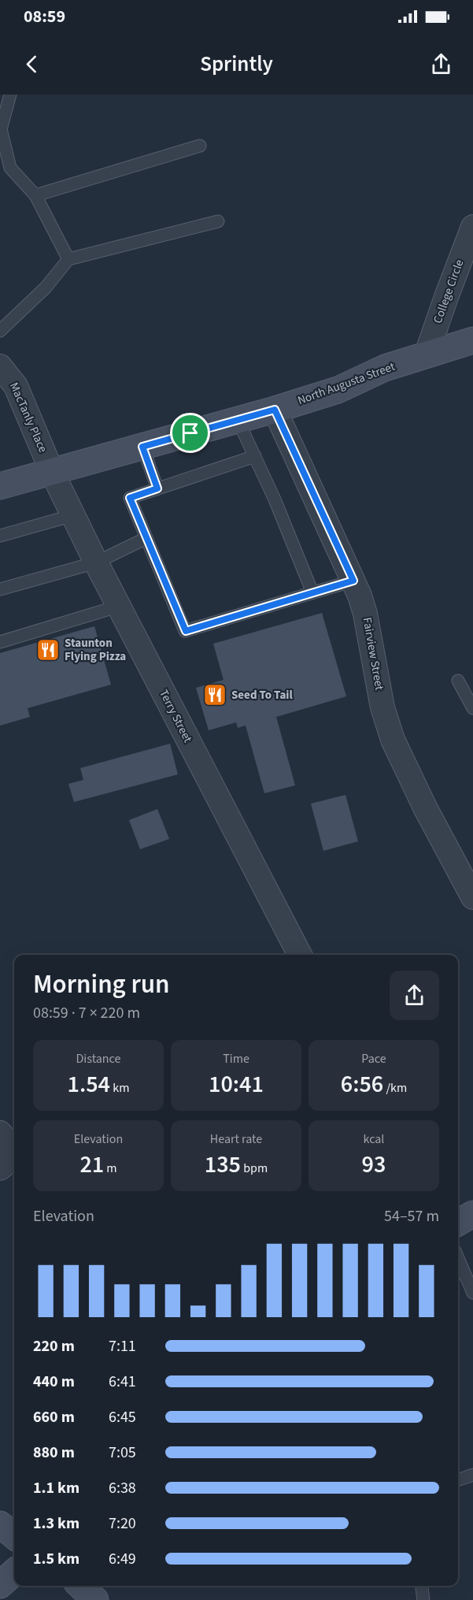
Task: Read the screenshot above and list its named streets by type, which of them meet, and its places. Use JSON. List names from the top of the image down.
{
  "streets": {
    "main road": ["North Augusta Street"],
    "street": [
      "College Circle",
      "MacTanly Place",
      "Fairview Street",
      "Terry Street"
    ]
  },
  "crossings": [
    ["College Circle", "North Augusta Street"],
    ["North Augusta Street", "MacTanly Place"],
    ["North Augusta Street", "Fairview Street"],
    ["North Augusta Street", "Terry Street"],
    ["MacTanly Place", "Terry Street"]
  ],
  "places": {
    "restaurant": ["Staunton Flying Pizza", "Seed To Tail"]
  },
  "page": {
    "status": "08:59",
    "header": "Sprintly",
    "heading": ["Morning run", "08:59 · 7 × 220 m"],
    "stats": [
      ["Distance", "1.54 km"],
      ["Time", "10:41"],
      ["Pace", "6:56 /km"],
      ["Elevation", "21 m"],
      ["Heart rate", "135 bpm"],
      ["kcal", "93"]
    ],
    "chart": ["Elevation", "54–57 m"],
    "list": [
      {
        "name": "220 m",
        "note": "7:11"
      },
      {
        "name": "440 m",
        "note": "6:41"
      },
      {
        "name": "660 m",
        "note": "6:45"
      },
      {
        "name": "880 m",
        "note": "7:05"
      },
      {
        "name": "1.1 km",
        "note": "6:38"
      },
      {
        "name": "1.3 km",
        "note": "7:20"
      },
      {
        "name": "1.5 km",
        "note": "6:49"
      }
    ]
  }
}
